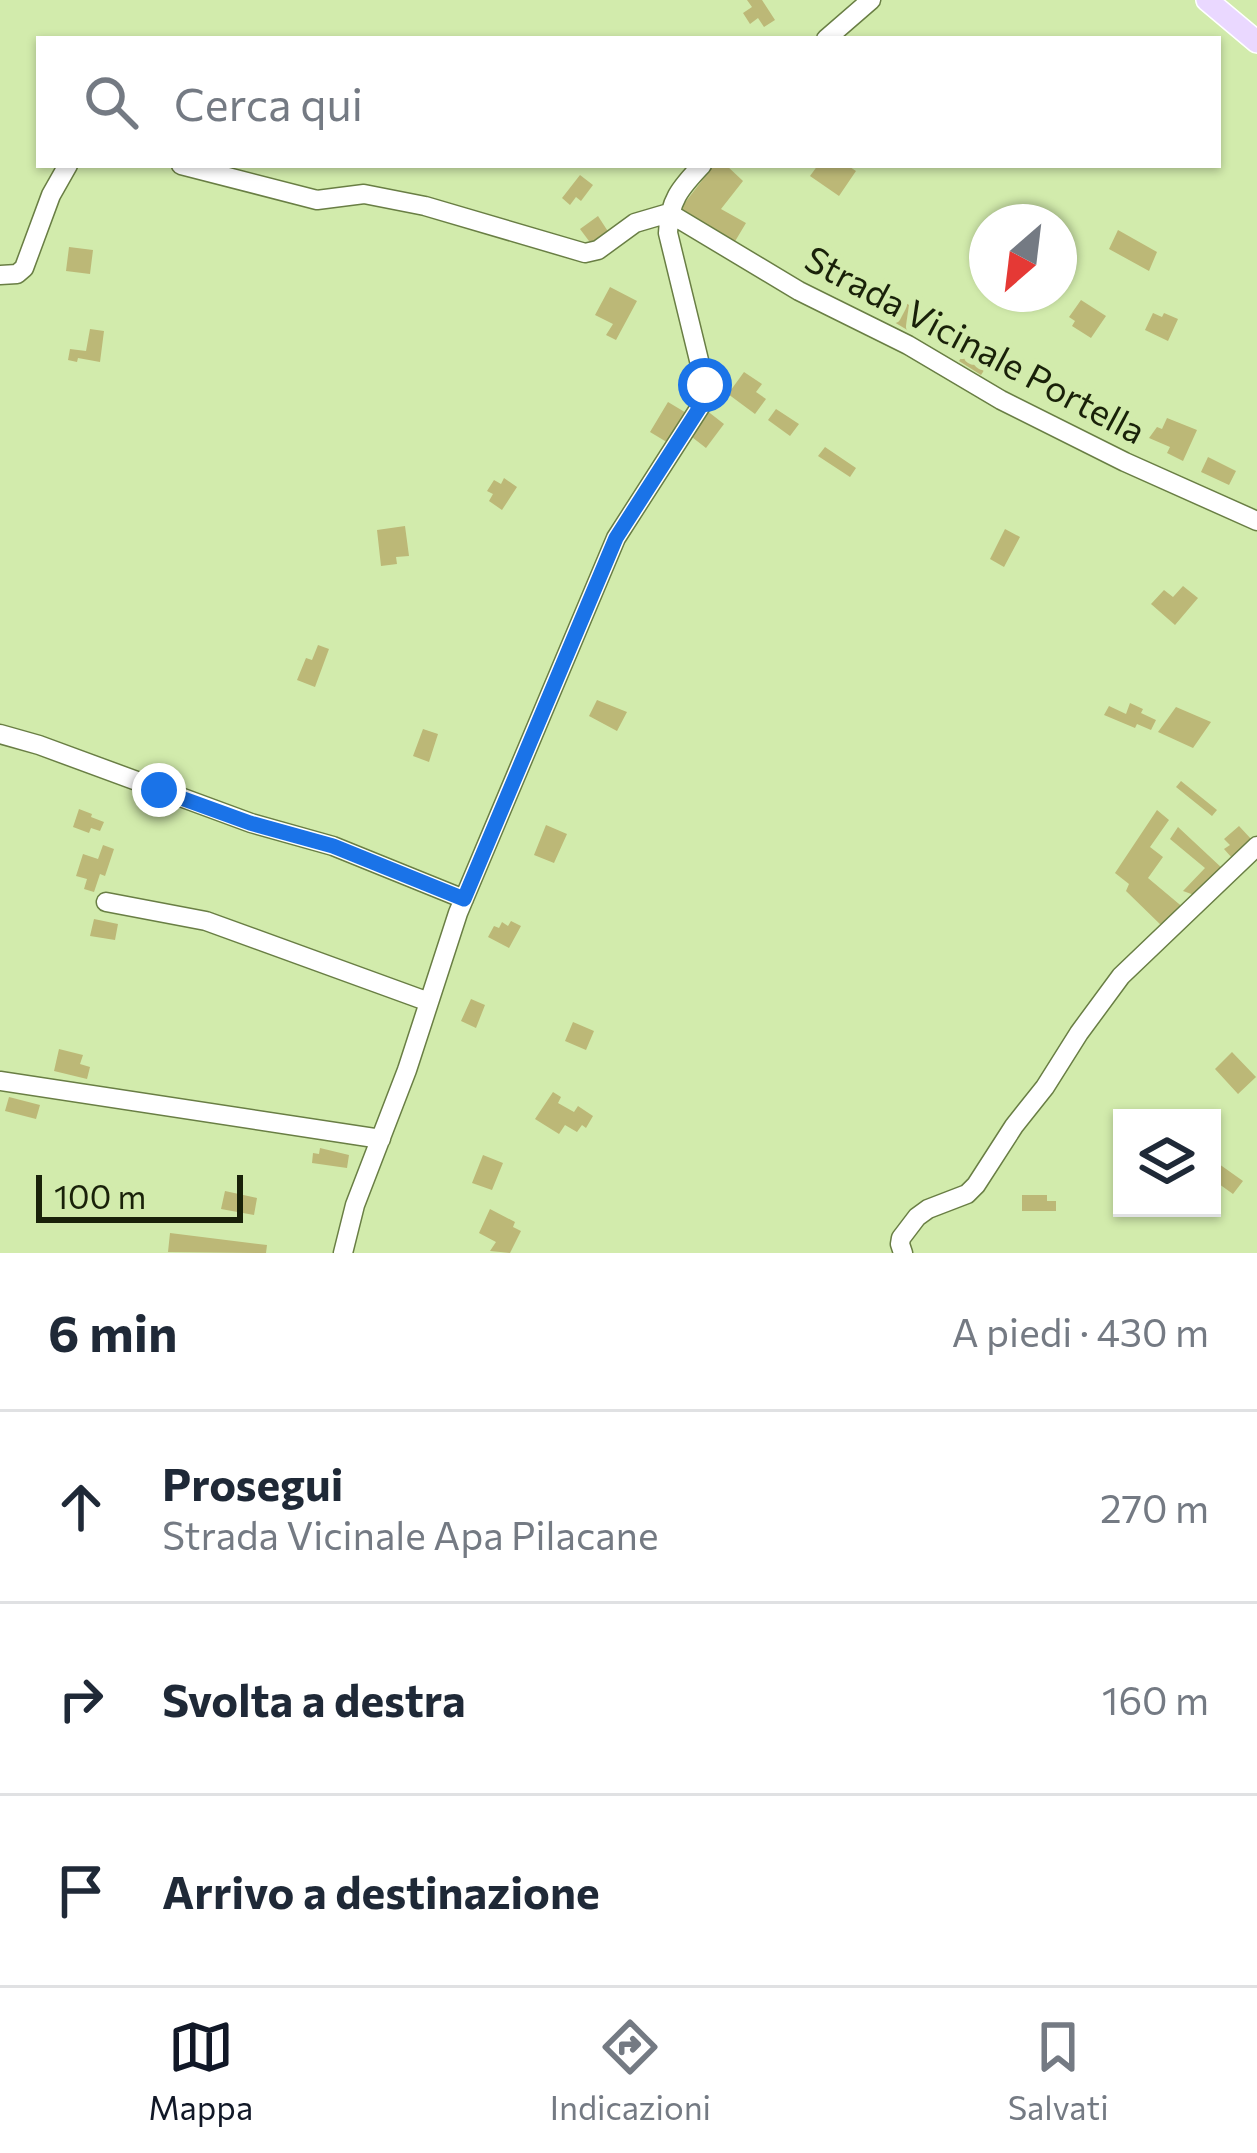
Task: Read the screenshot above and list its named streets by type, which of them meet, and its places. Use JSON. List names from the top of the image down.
{
  "streets": {
    "street": ["Strada Vicinale Portella"]
  },
  "scale_bar": "100 m",
  "north": "bottom left",
  "page": {
    "search": "Cerca qui",
    "scale": "100 m",
    "heading": ["6 min", "A piedi · 430 m"],
    "list": [
      ["Prosegui", "Strada Vicinale Apa Pilacane", "270 m"],
      ["Svolta a destra", "160 m"],
      "Arrivo a destinazione"
    ],
    "nav": ["Mappa", "Indicazioni", "Salvati"]
  }
}
